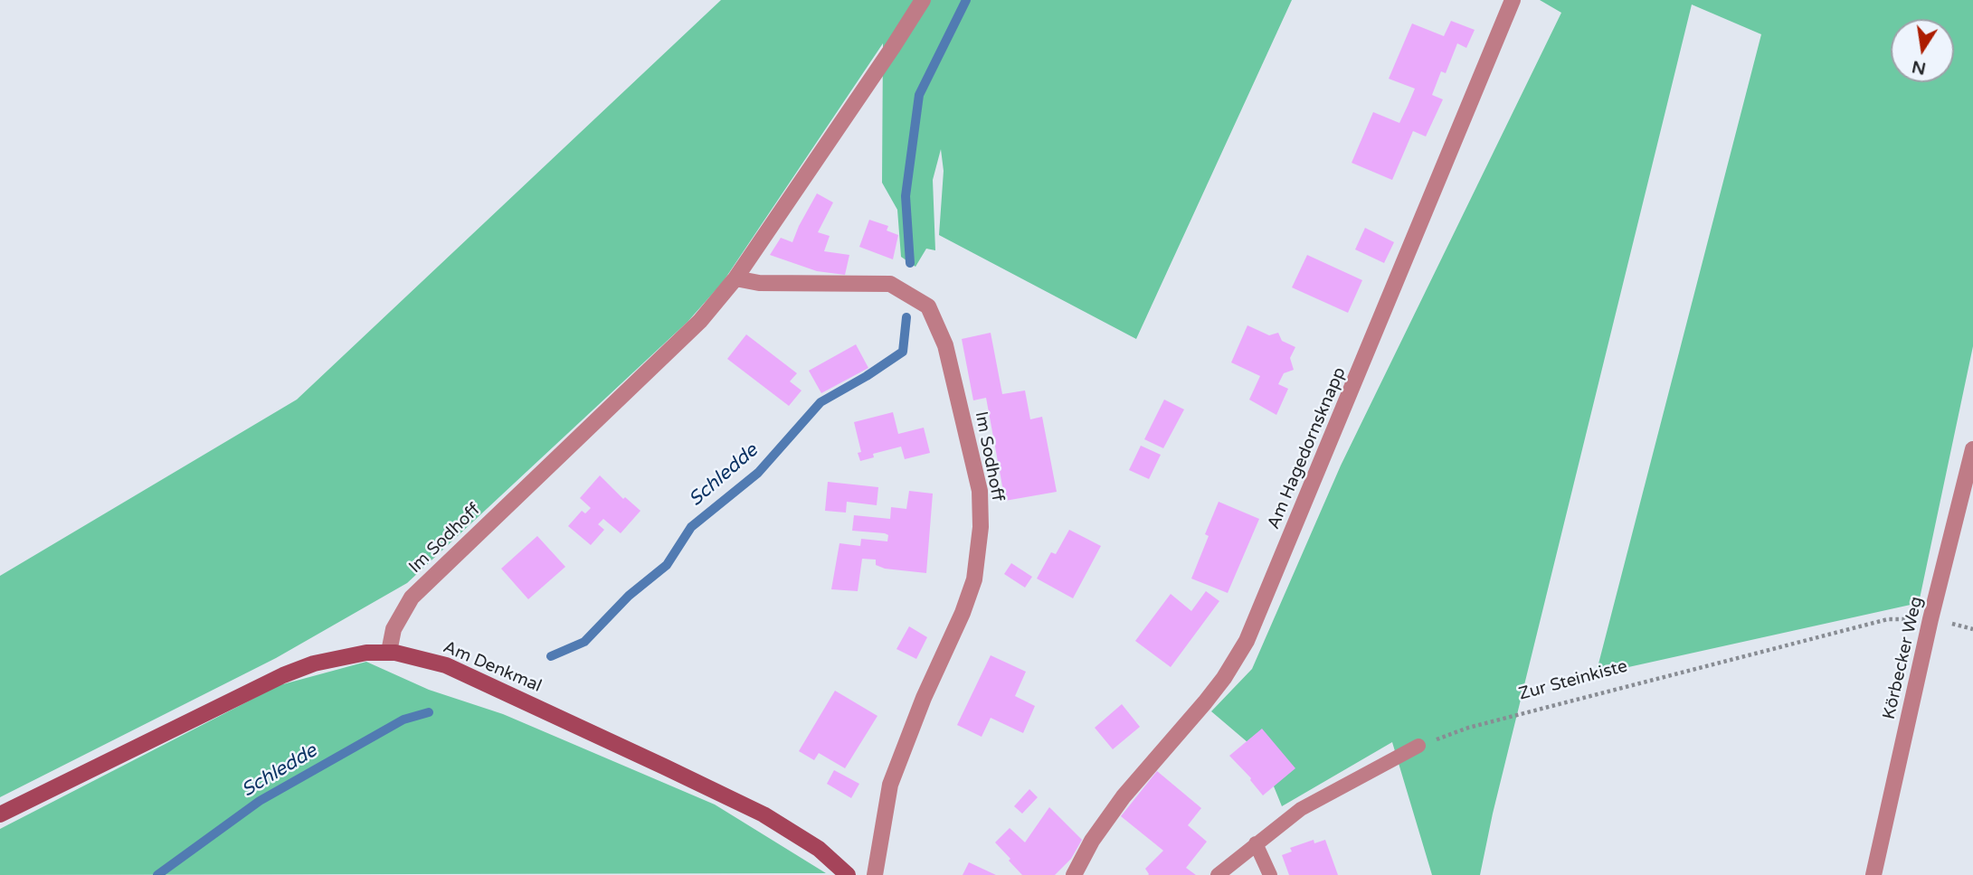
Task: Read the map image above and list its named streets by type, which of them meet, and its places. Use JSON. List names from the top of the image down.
{
  "streets": {
    "main road": ["Am Denkmal"],
    "street": ["Am Hagedornsknapp", "Im Sodhoff", "Körbecker Weg"],
    "path": ["Zur Steinkiste"]
  },
  "crossings": [
    ["Im Sodhoff", "Am Denkmal"],
    ["Körbecker Weg", "Zur Steinkiste"]
  ],
  "water": ["Schledde"],
  "north": "bottom"
}
